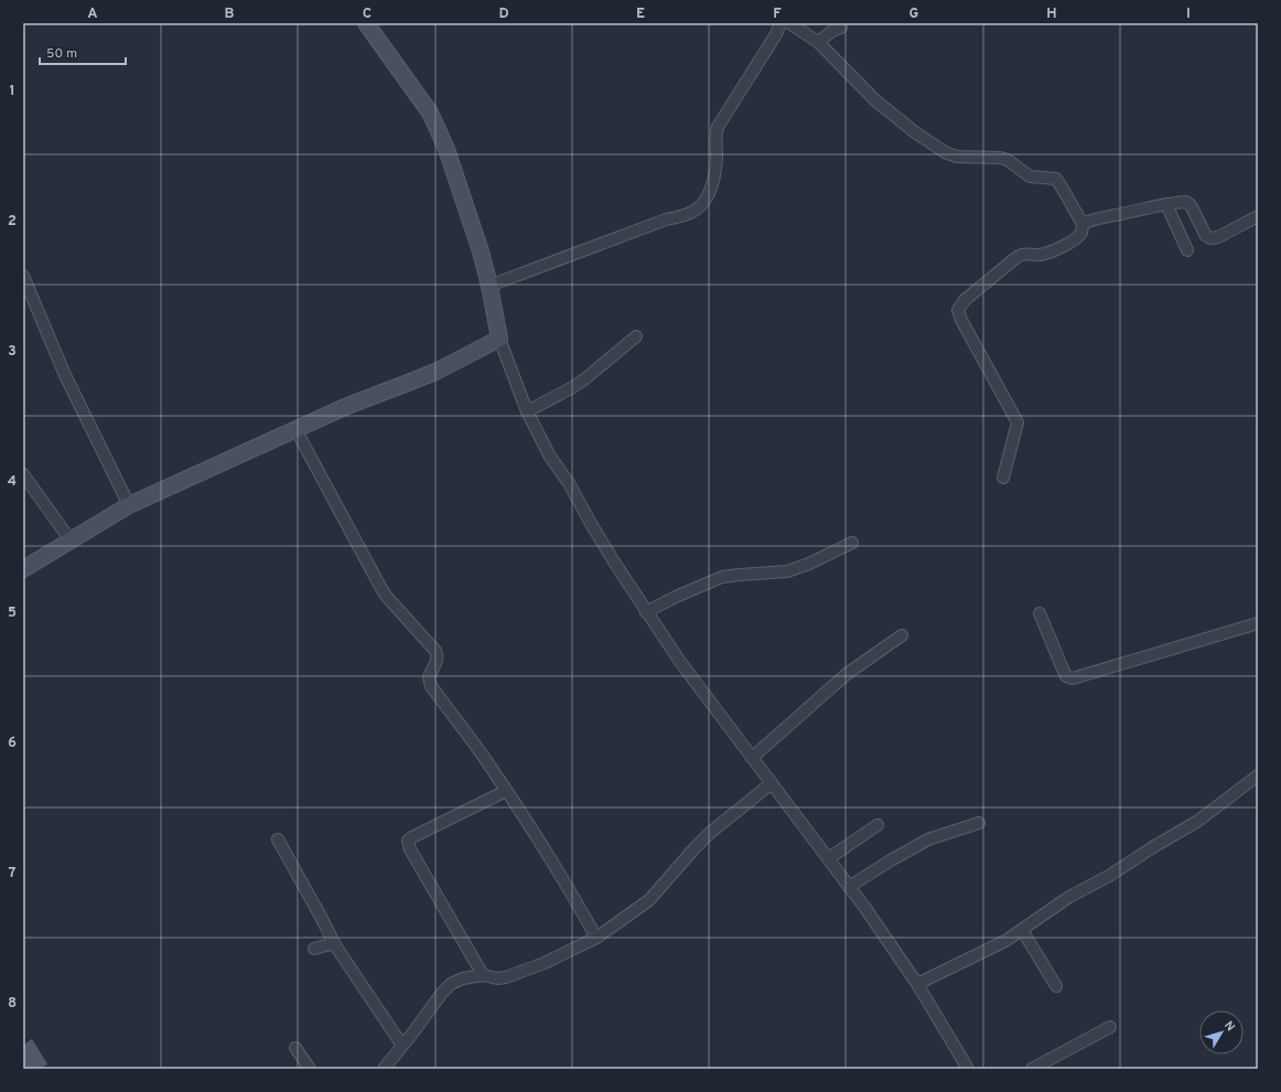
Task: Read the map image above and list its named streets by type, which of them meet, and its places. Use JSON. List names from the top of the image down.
{
  "scale_bar": "50 m",
  "north": "top right",
  "grid": {
    "columns": [
      "A",
      "B",
      "C",
      "D",
      "E",
      "F",
      "G",
      "H",
      "I"
    ],
    "rows": [
      "1",
      "2",
      "3",
      "4",
      "5",
      "6",
      "7",
      "8"
    ]
  }
}
